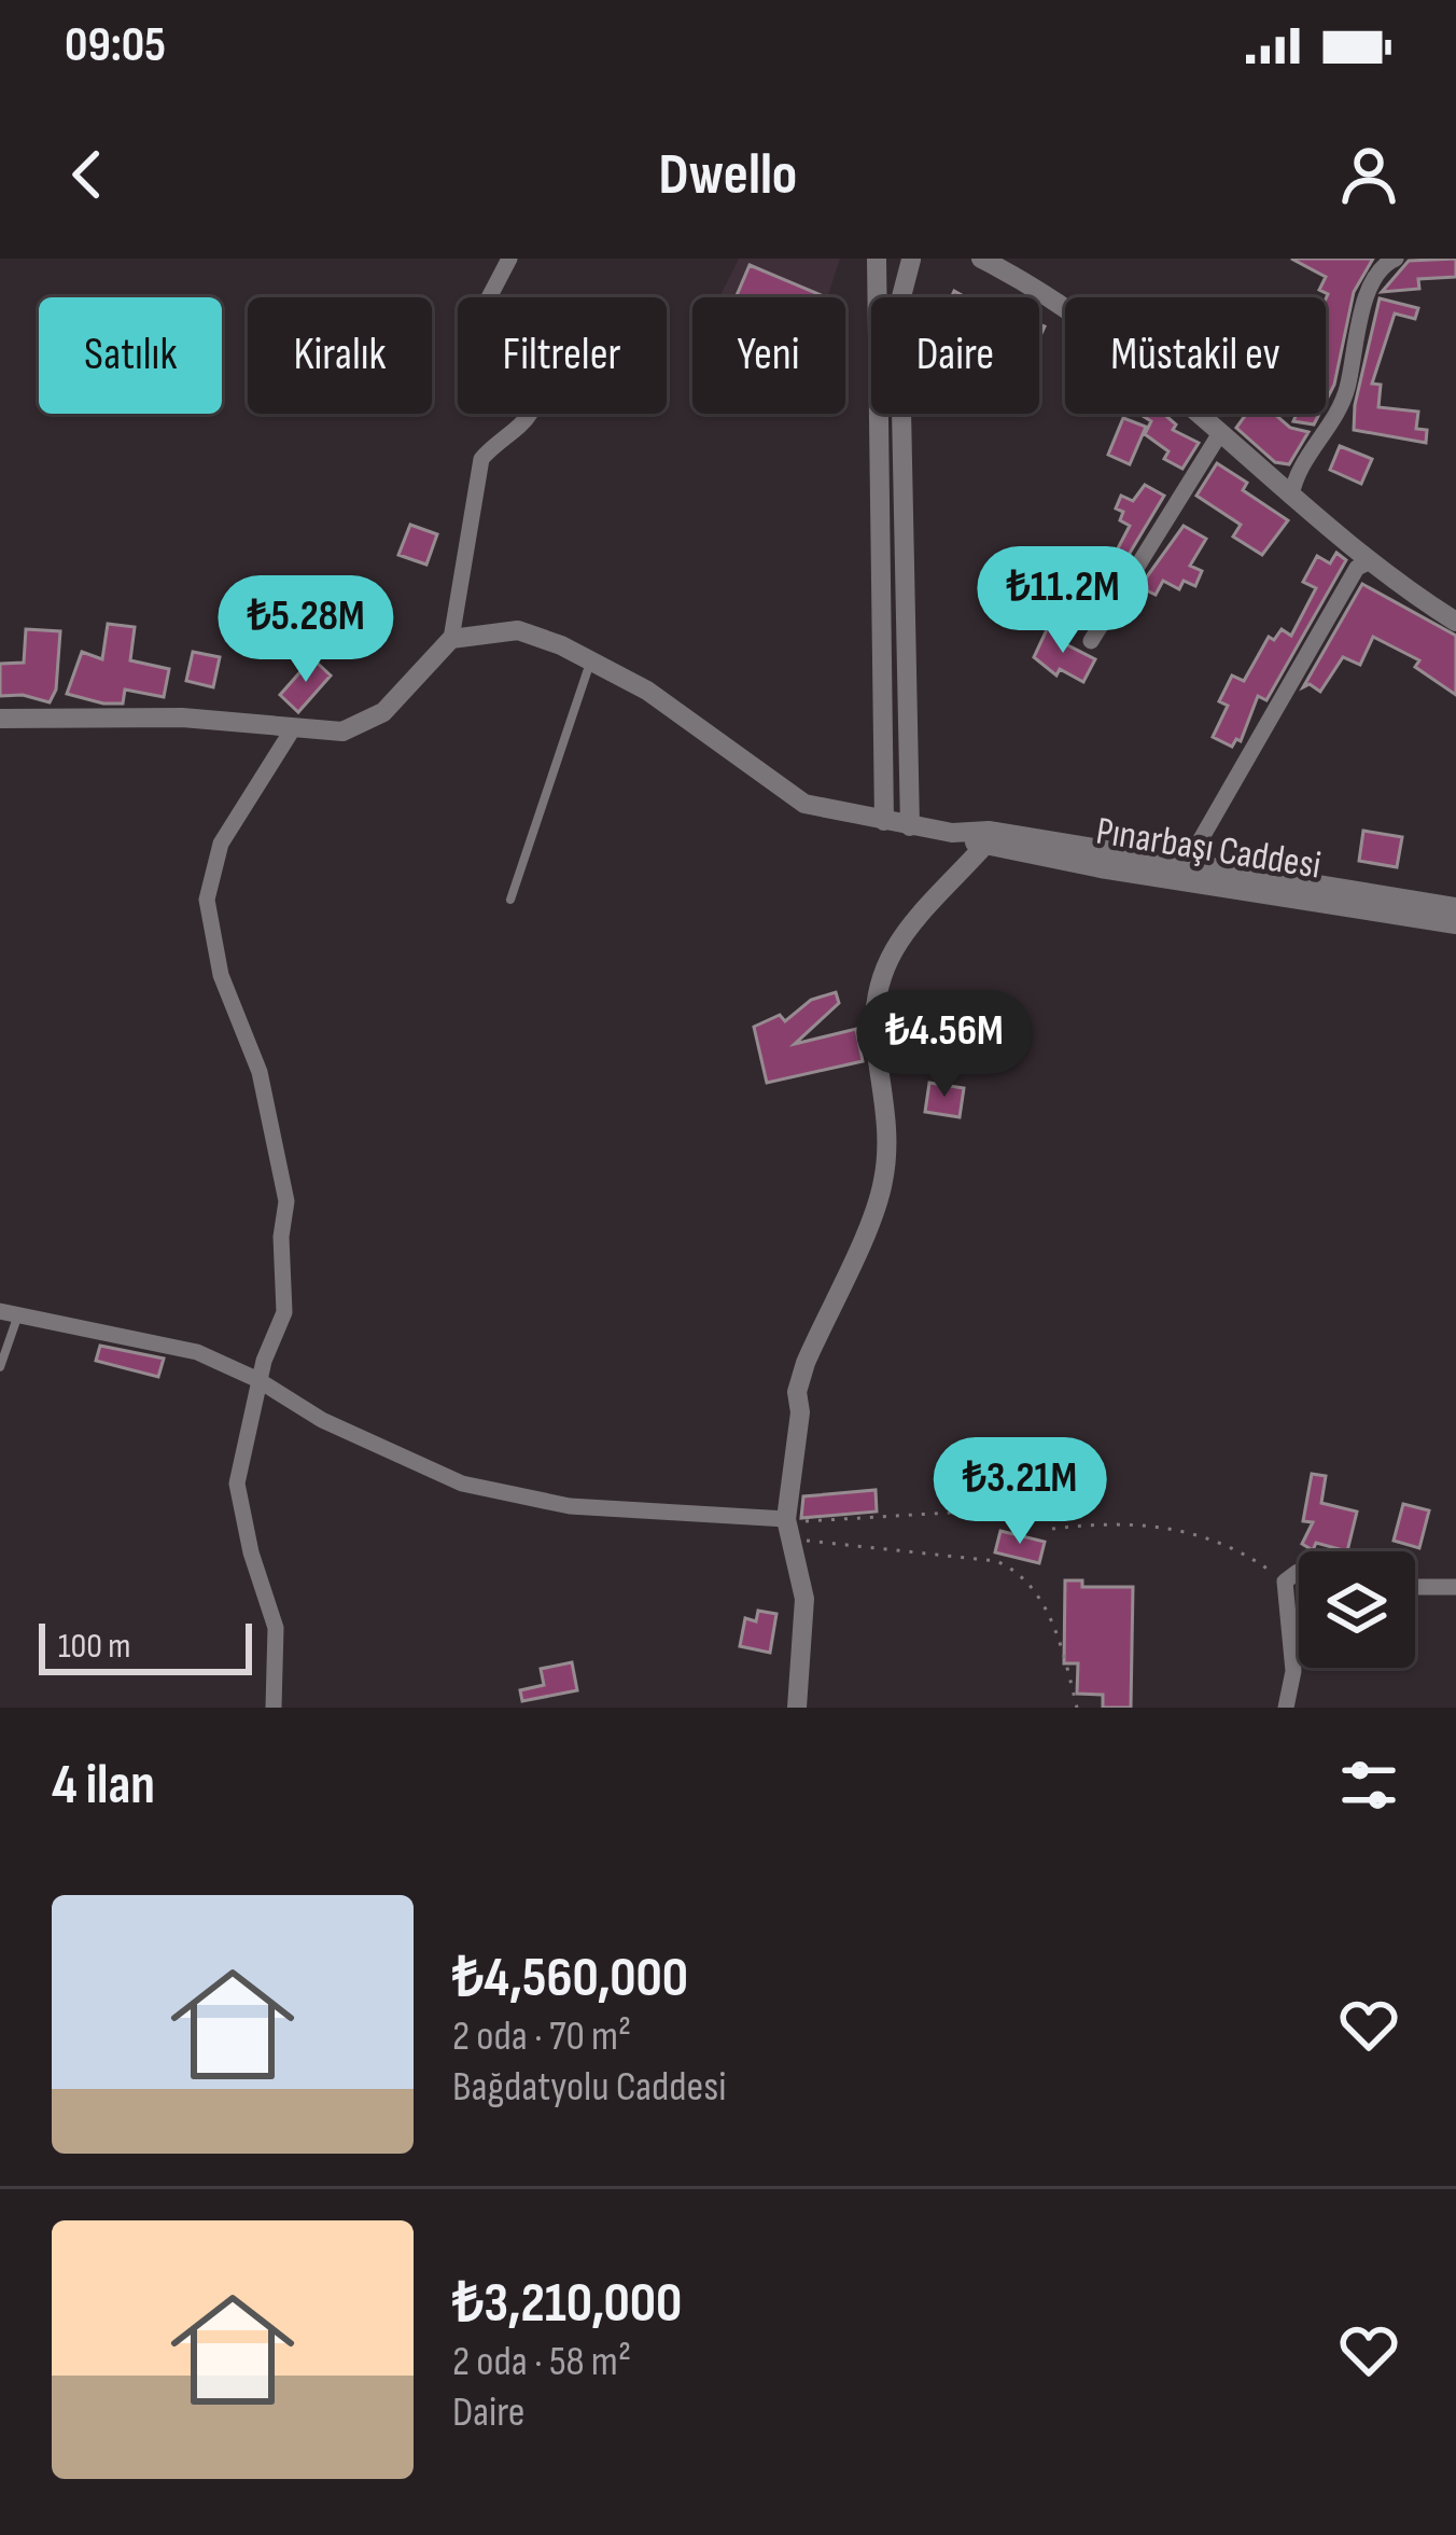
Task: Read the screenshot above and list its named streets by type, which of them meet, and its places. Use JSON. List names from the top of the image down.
{
  "streets": {
    "street": ["Pınarbaşı Caddesi"]
  },
  "scale_bar": "100 m",
  "page": {
    "status": "09:05",
    "header": "Dwello",
    "chip": [
      "Satılık",
      "Kiralık",
      "Filtreler",
      "Yeni",
      "Daire",
      "Müstakil ev"
    ],
    "price": [
      "₺11.2M",
      "₺5.28M",
      "₺4.56M",
      "₺3.21M"
    ],
    "scale": "100 m",
    "heading": "4 ilan",
    "list": [
      {
        "name": "₺4,560,000",
        "note": "2 oda · 70 m² · Bağdatyolu Caddesi"
      },
      {
        "name": "₺3,210,000",
        "note": "2 oda · 58 m² · Daire"
      }
    ]
  }
}
